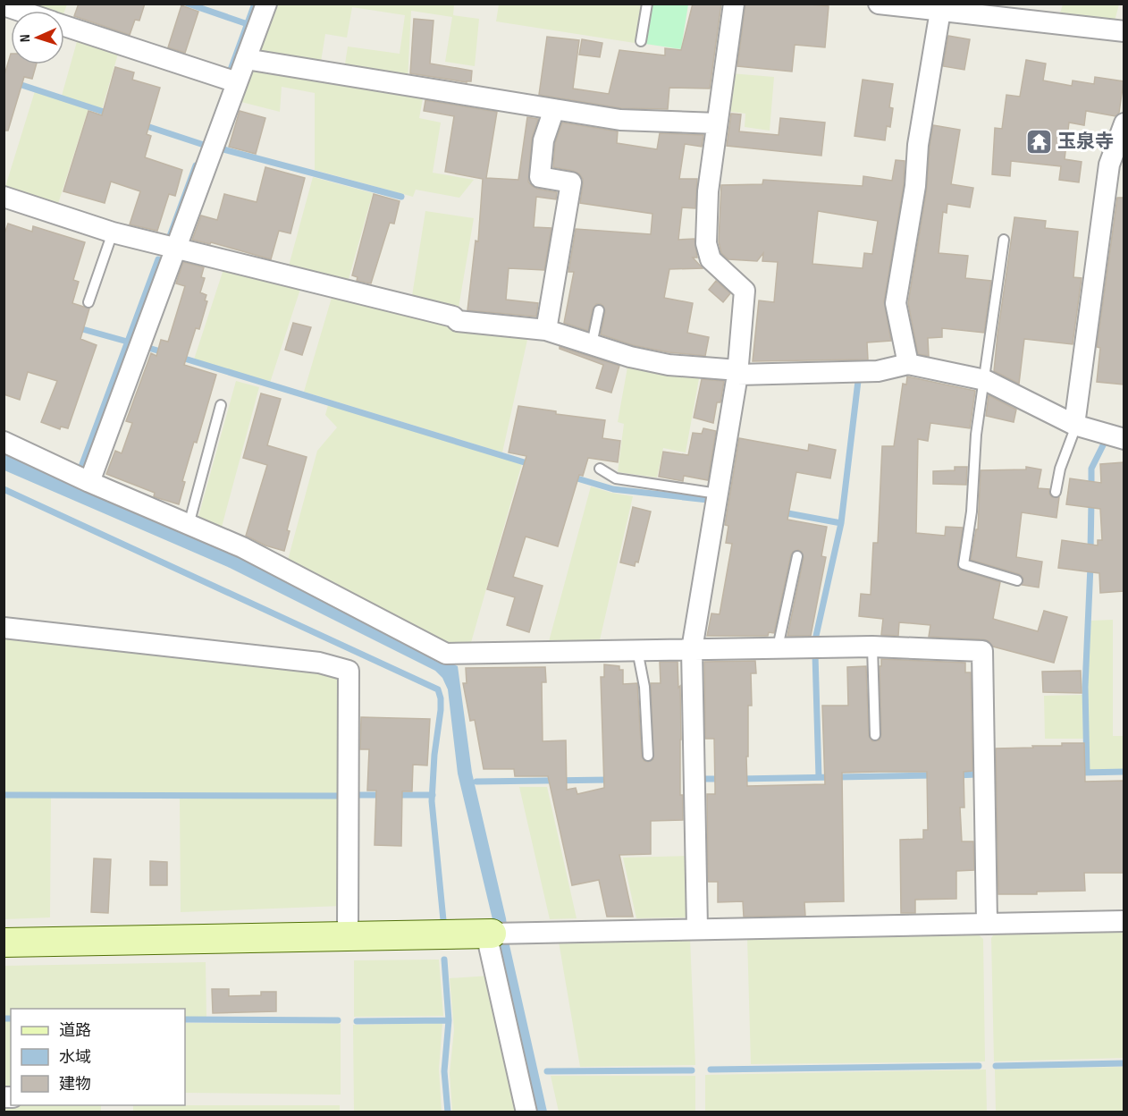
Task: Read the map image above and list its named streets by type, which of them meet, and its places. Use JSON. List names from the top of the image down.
{
  "places": {
    "temple": ["玉泉寺"]
  },
  "legend": ["道路", "水域", "建物"],
  "north": "left"
}
